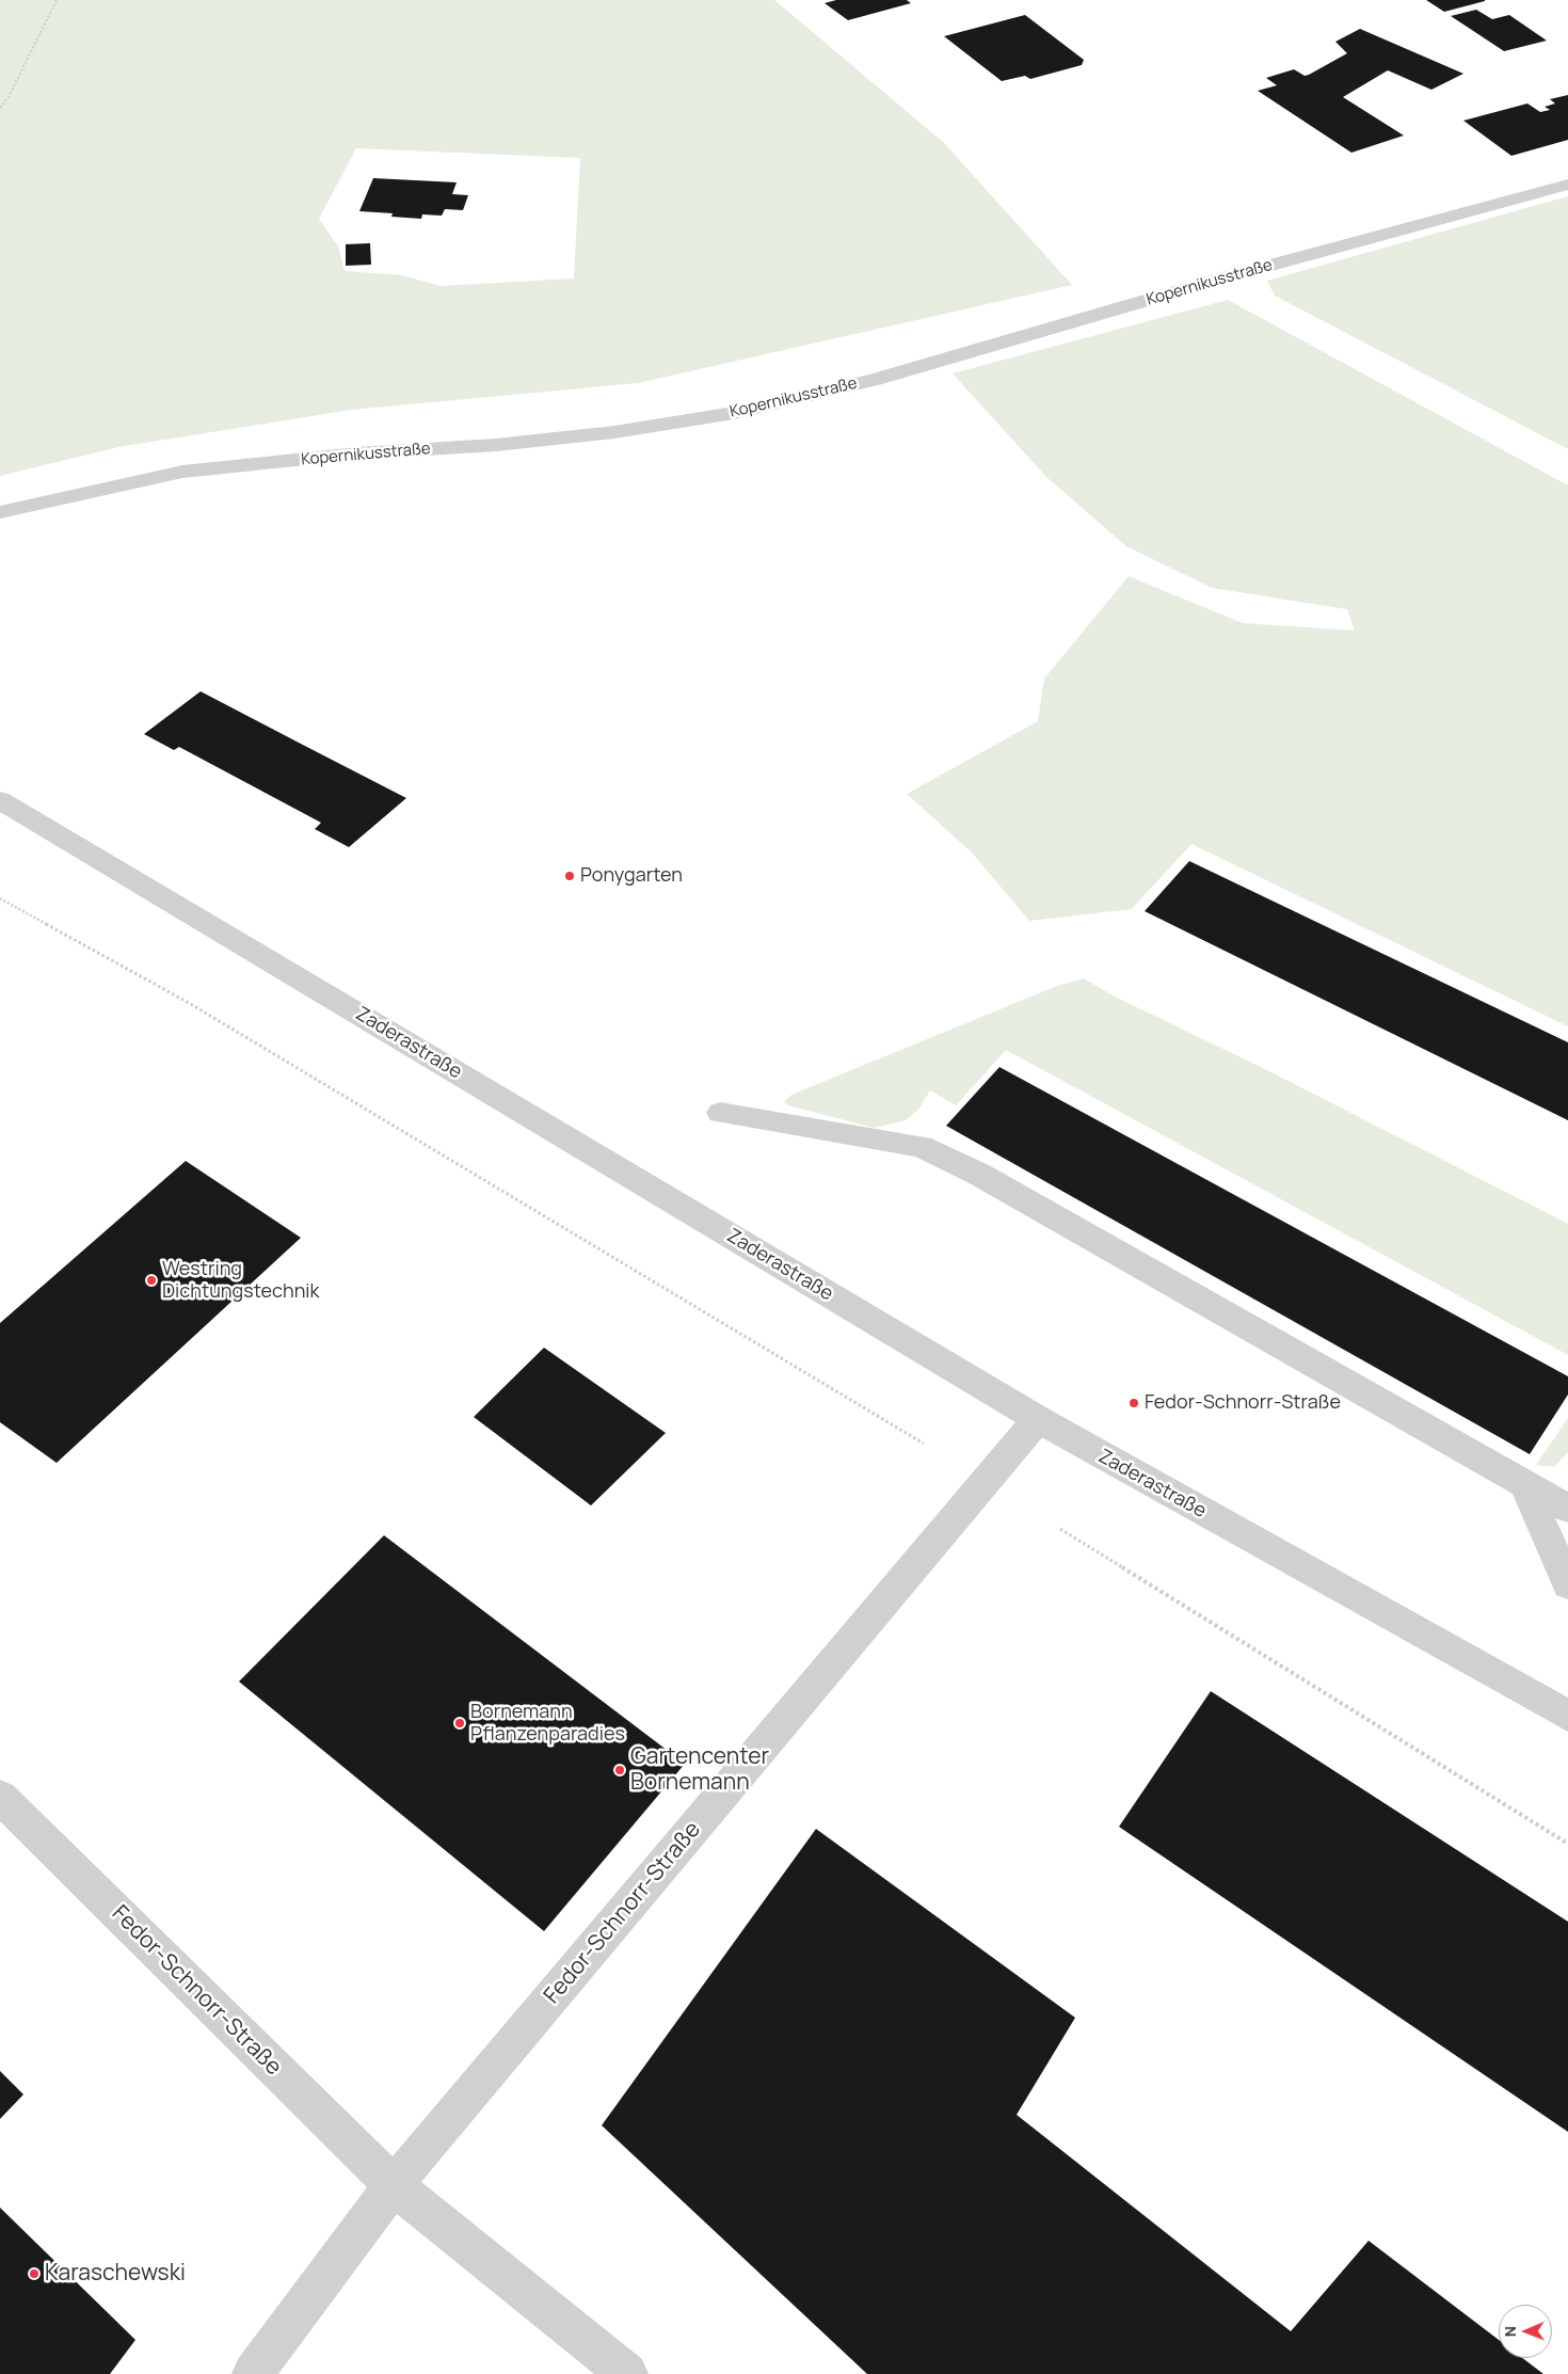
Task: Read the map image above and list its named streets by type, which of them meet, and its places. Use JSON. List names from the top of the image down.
{
  "streets": {
    "street": ["Kopernikusstraße", "Zaderastraße", "Fedor-Schnorr-Straße"]
  },
  "crossings": [
    ["Zaderastraße", "Fedor-Schnorr-Straße"]
  ],
  "places": [
    "Ponygarten",
    "Westring Dichtungstechnik",
    "Fedor-Schnorr-Straße",
    "Bornemann Pflanzenparadies",
    "Gartencenter Bornemann",
    "Karaschewski"
  ],
  "north": "left"
}
